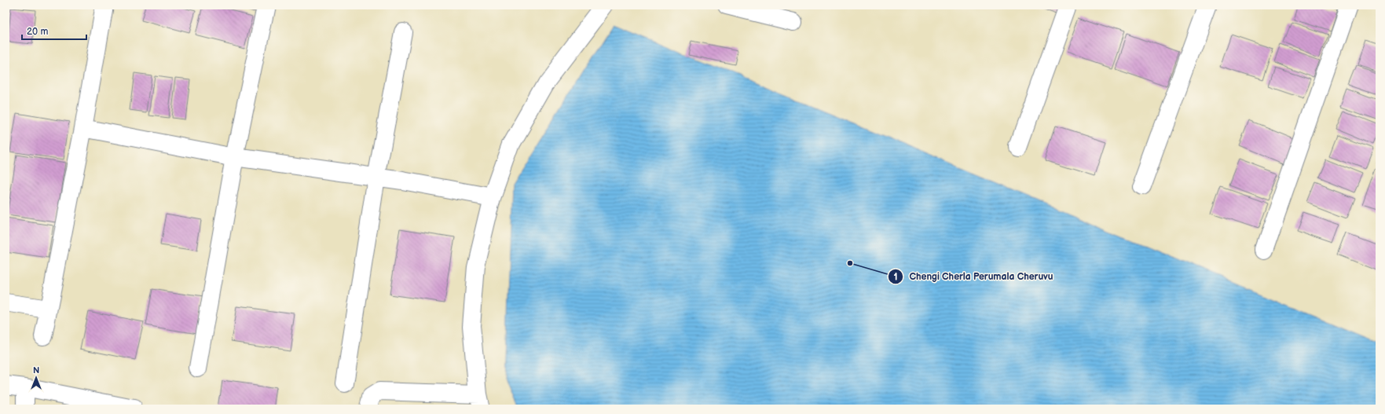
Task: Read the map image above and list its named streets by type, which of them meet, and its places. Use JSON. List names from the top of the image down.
{
  "places": ["Chengi Cherla Perumala Cheruvu"],
  "scale_bar": "20 m",
  "north": "top"
}
